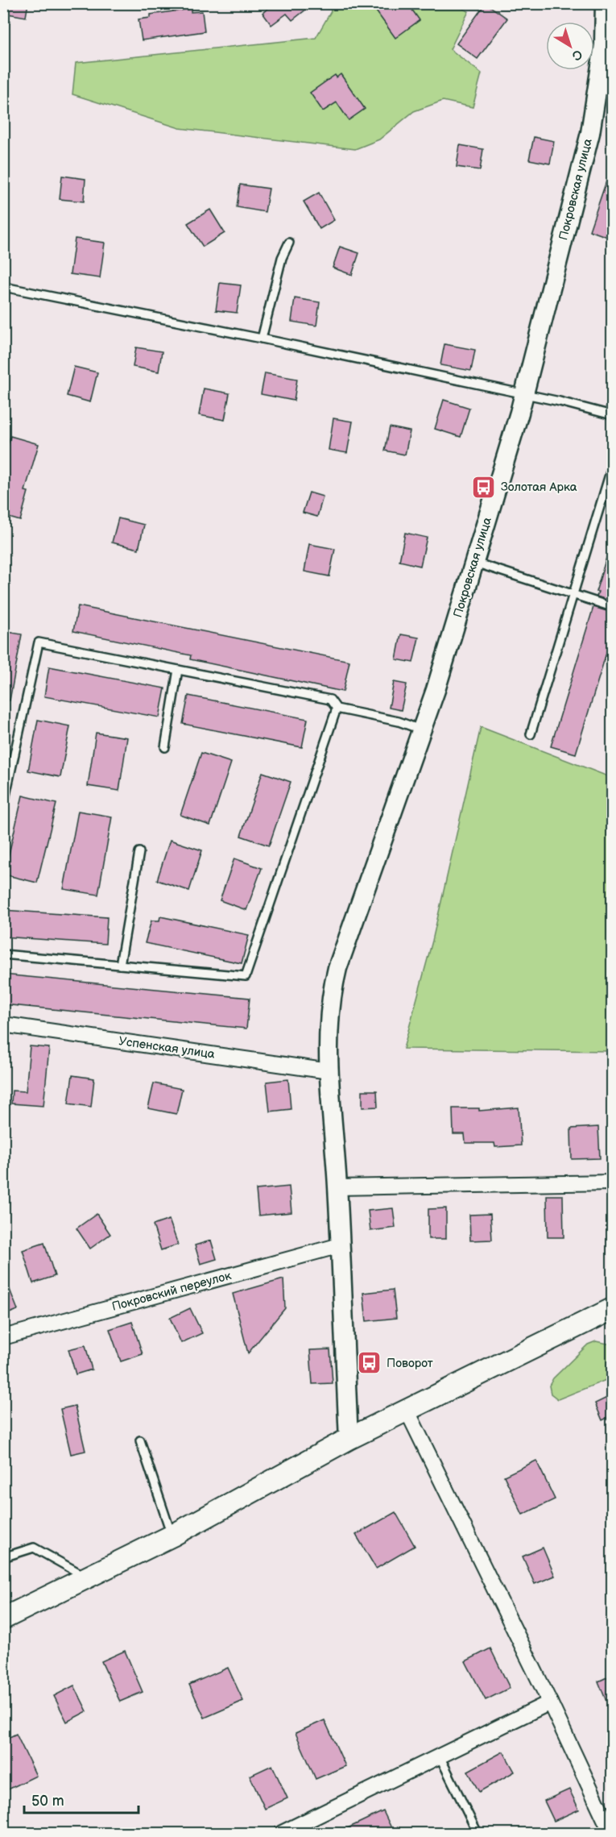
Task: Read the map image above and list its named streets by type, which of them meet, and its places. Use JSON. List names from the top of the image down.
{
  "streets": {
    "street": ["Покровская улица", "Успенская улица", "Покровский переулок"]
  },
  "crossings": [
    ["Покровская улица", "Успенская улица"],
    ["Покровская улица", "Покровский переулок"]
  ],
  "places": {
    "bus stop": ["Золотая Арка", "Поворот"]
  },
  "scale_bar": "50 m",
  "north": "bottom right"
}
